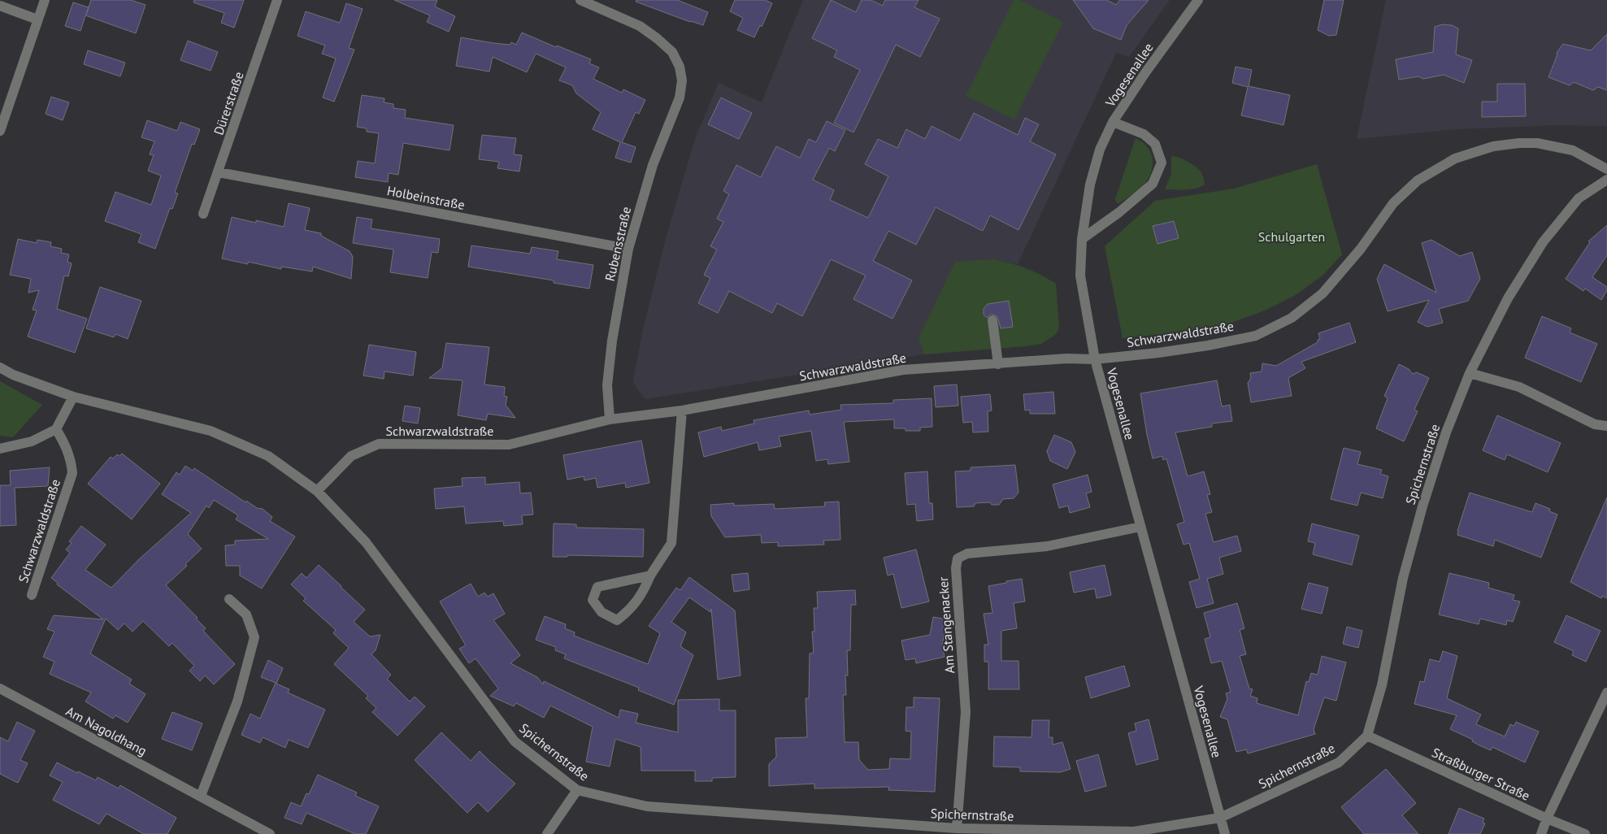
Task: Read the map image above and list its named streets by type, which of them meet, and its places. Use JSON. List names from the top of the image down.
{
  "streets": {
    "street": [
      "Vogesenallee",
      "Dürerstraße",
      "Holbeinstraße",
      "Rubensstraße",
      "Schwarzwaldstraße",
      "Spichernstraße",
      "Am Stangenacker",
      "Am Nagoldhang",
      "Straßburger Straße"
    ]
  },
  "crossings": [
    ["Vogesenallee", "Schwarzwaldstraße"],
    ["Vogesenallee", "Spichernstraße"],
    ["Vogesenallee", "Am Stangenacker"],
    ["Dürerstraße", "Holbeinstraße"],
    ["Holbeinstraße", "Rubensstraße"],
    ["Rubensstraße", "Schwarzwaldstraße"],
    ["Schwarzwaldstraße", "Spichernstraße"],
    ["Spichernstraße", "Am Stangenacker"],
    ["Spichernstraße", "Straßburger Straße"]
  ],
  "parks": ["Schulgarten"]
}
